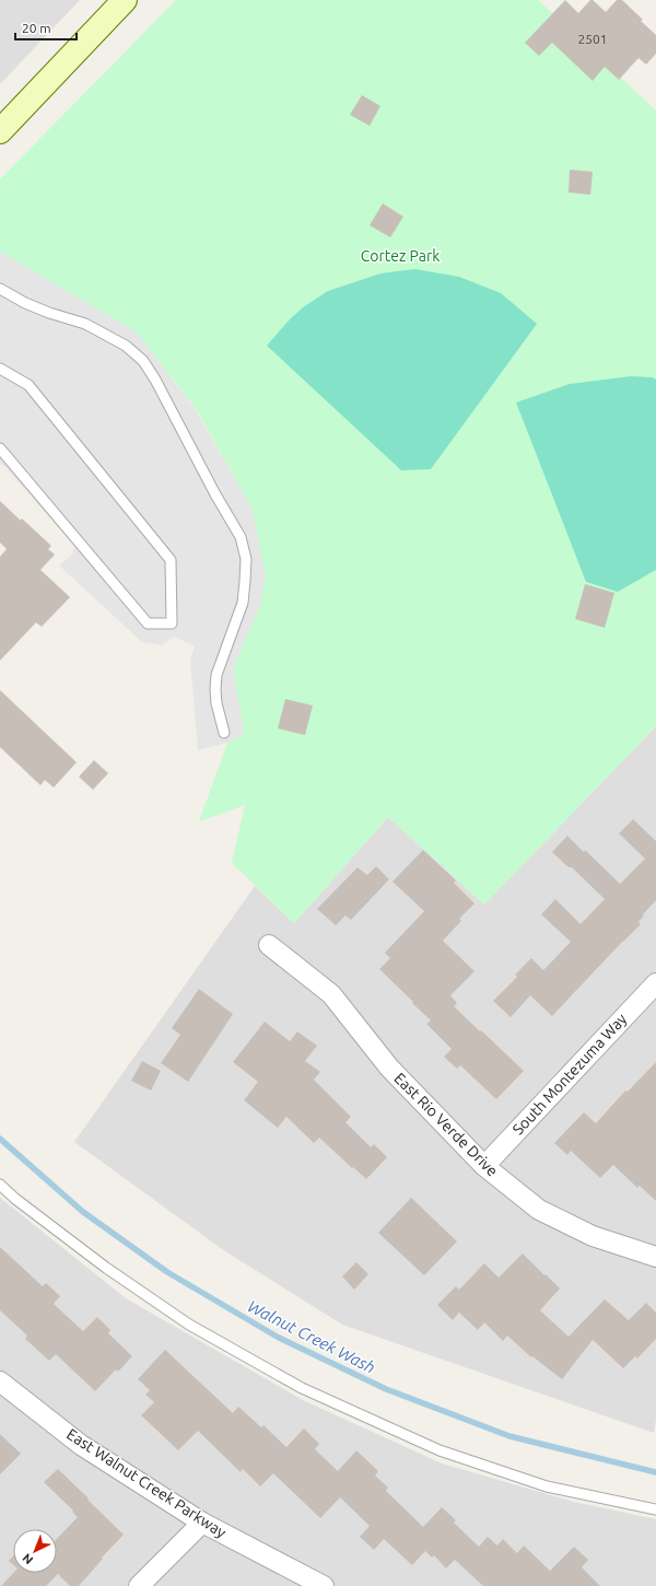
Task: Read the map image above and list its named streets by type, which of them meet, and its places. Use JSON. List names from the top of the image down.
{
  "streets": {
    "street": ["South Montezuma Way", "East Rio Verde Drive", "East Walnut Creek Parkway"]
  },
  "crossings": [
    ["South Montezuma Way", "East Rio Verde Drive"]
  ],
  "water": ["Walnut Creek Wash"],
  "parks": ["Cortez Park"],
  "house_numbers": ["2501"],
  "scale_bar": "20 m",
  "north": "bottom left"
}
